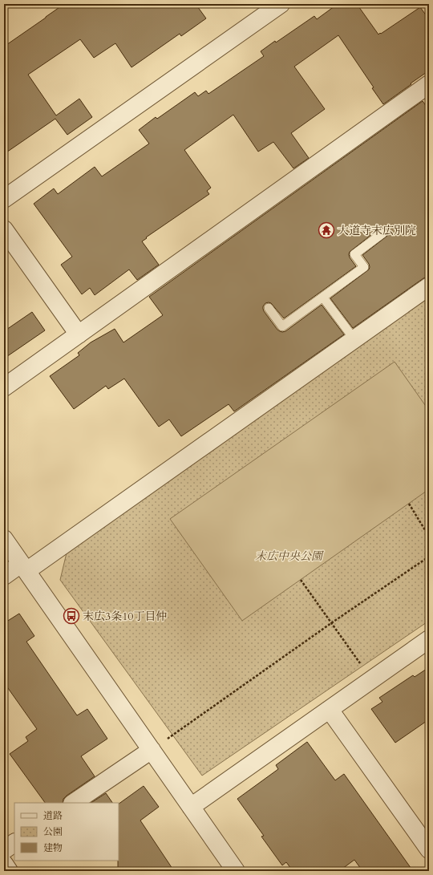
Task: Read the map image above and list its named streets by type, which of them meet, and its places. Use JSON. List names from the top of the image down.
{
  "parks": ["末広中央公園"],
  "places": {
    "temple": ["大道寺末広別院"],
    "bus stop": ["末広3条10丁目仲"]
  },
  "legend": ["道路", "公園", "建物"]
}
